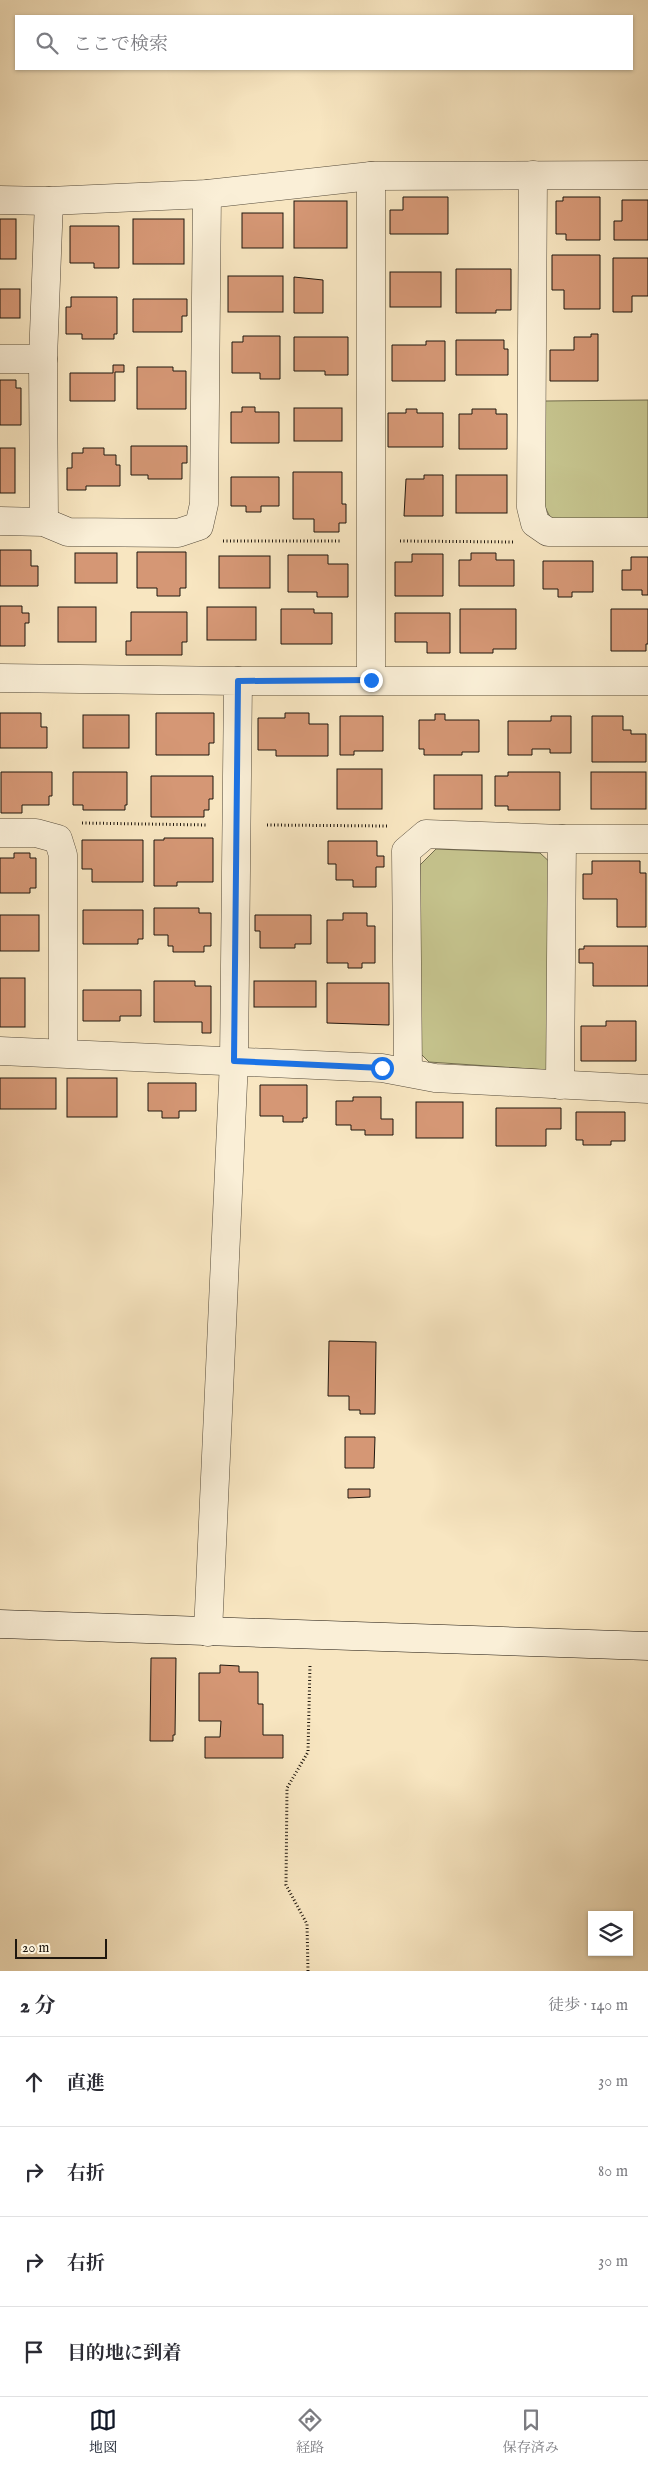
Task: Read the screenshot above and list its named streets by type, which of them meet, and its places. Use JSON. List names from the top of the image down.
{
  "scale_bar": "20 m",
  "page": {
    "search": "ここで検索",
    "scale": "20 m",
    "heading": ["2 分", "徒歩 · 140 m"],
    "list": [
      ["直進", "30 m"],
      ["右折", "80 m"],
      ["右折", "30 m"],
      "目的地に到着"
    ],
    "nav": ["地図", "経路", "保存済み"]
  }
}
